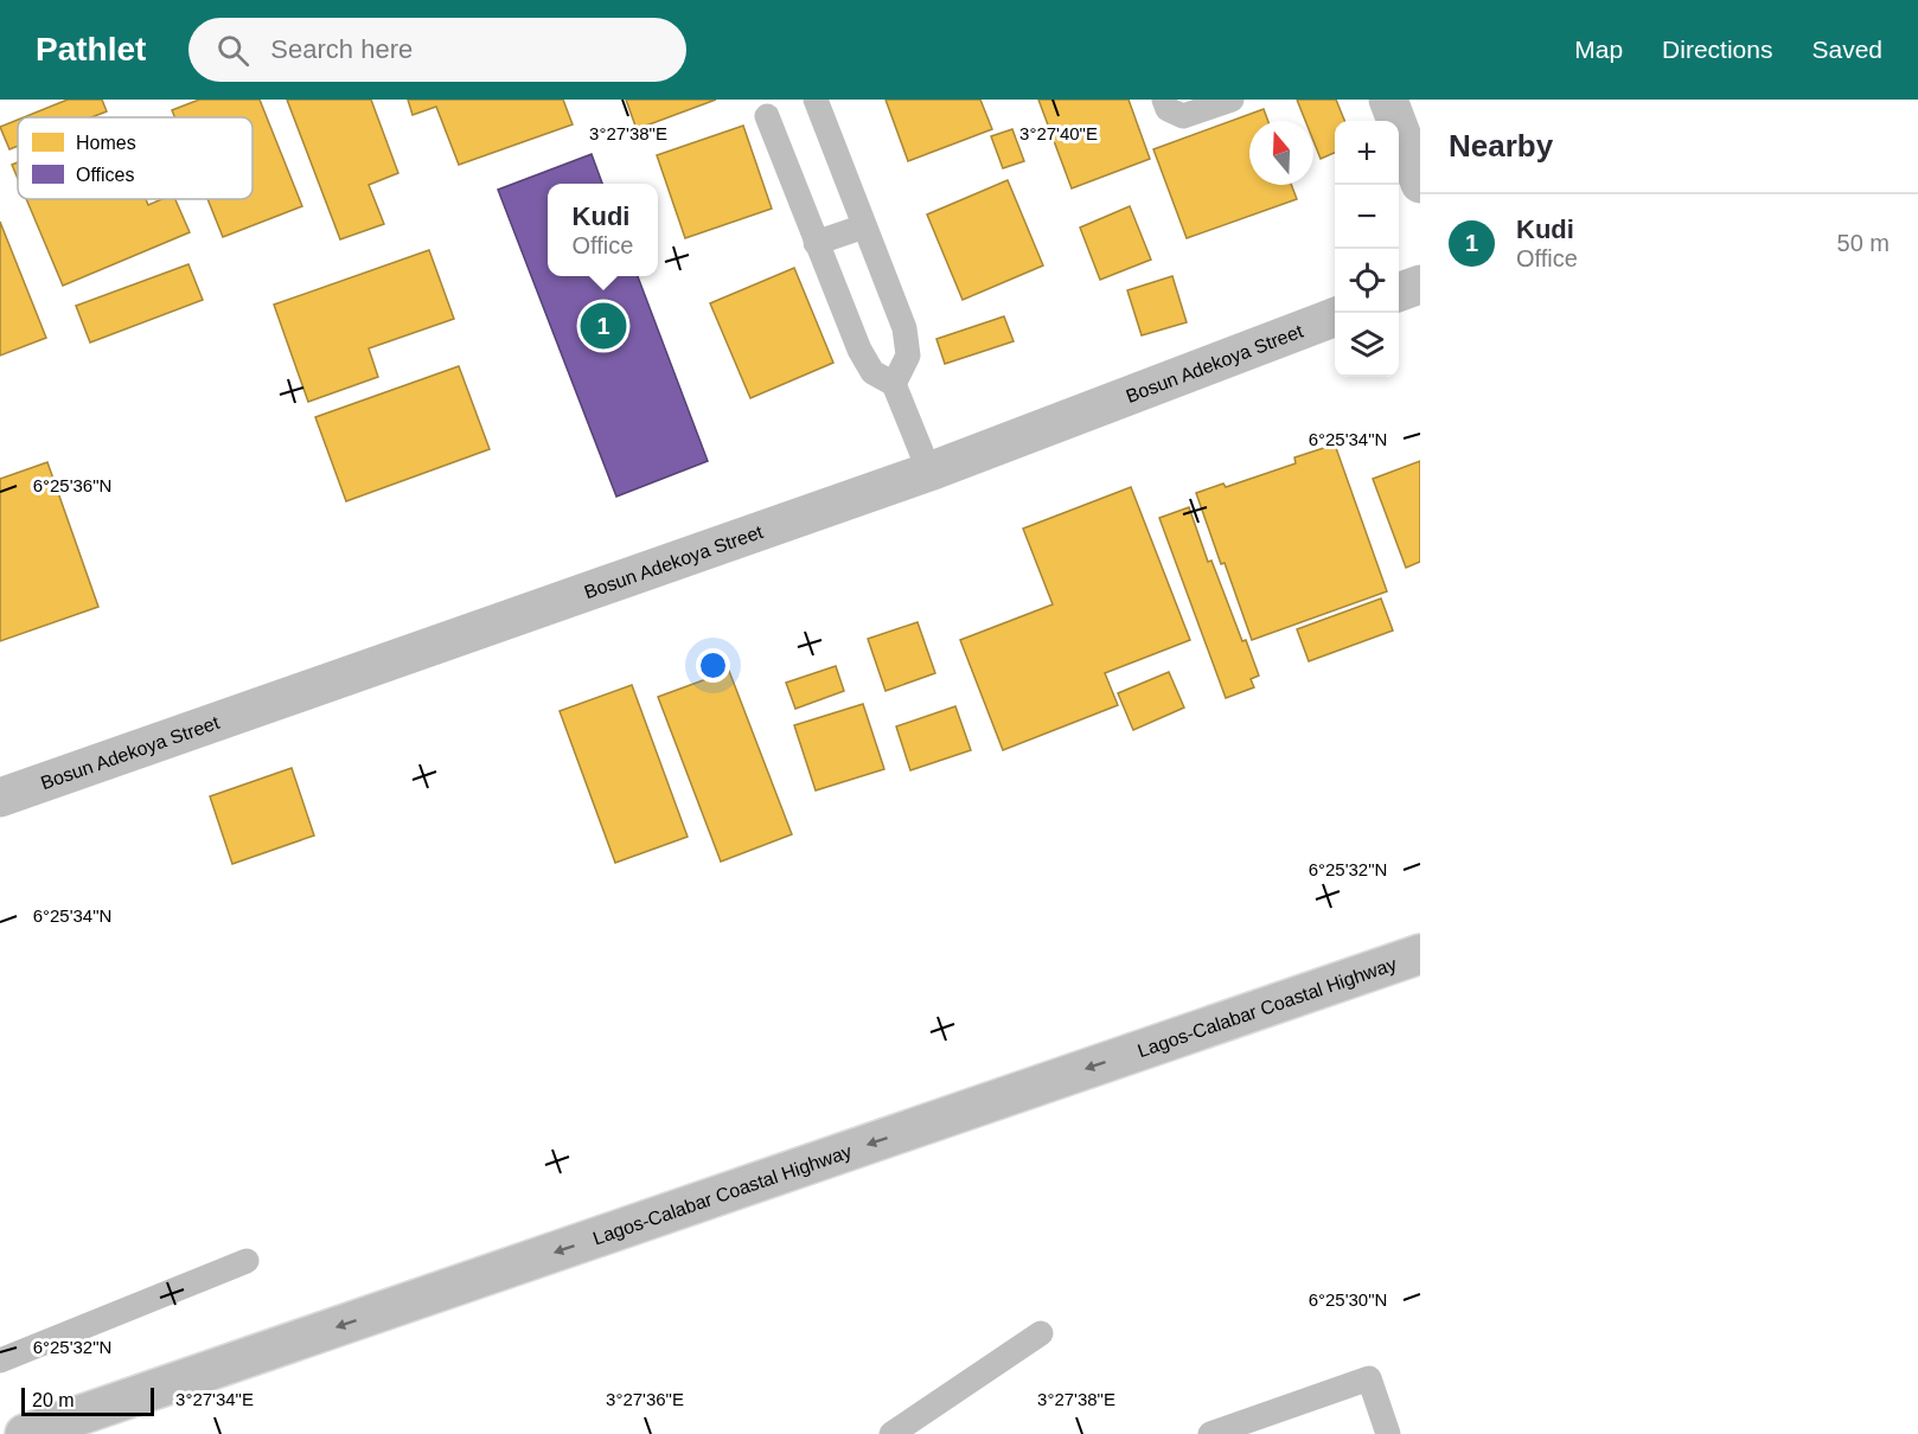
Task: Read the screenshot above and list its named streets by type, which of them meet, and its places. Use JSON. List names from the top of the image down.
{
  "streets": {
    "main road": ["Bosun Adekoya Street", "Lagos-Calabar Coastal Highway"]
  },
  "one_way": ["Lagos-Calabar Coastal Highway"],
  "legend": ["Homes", "Offices"],
  "scale_bar": "20 m",
  "north": "top",
  "page": {
    "header": "Pathlet",
    "search": "Search here",
    "nav": ["Map", "Directions", "Saved"],
    "heading": "Nearby",
    "map_buttons": ["+", "−"],
    "popup": ["Kudi", "Office"],
    "list": [
      {
        "mark": "1",
        "name": "Kudi",
        "note": "Office",
        "value": "50 m"
      }
    ],
    "pins": "1",
    "scale": "20 m"
  },
  "coordinates": [
    "3°27'40\"E",
    "3°27'38\"E",
    "6°25'34\"N",
    "6°25'36\"N",
    "6°25'32\"N",
    "6°25'30\"N",
    "3°27'34\"E",
    "3°27'36\"E"
  ]
}
